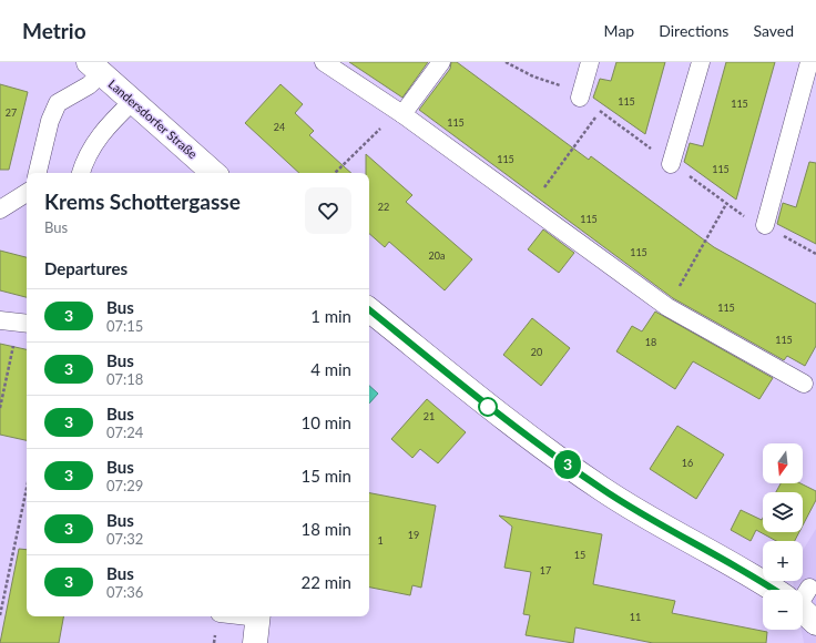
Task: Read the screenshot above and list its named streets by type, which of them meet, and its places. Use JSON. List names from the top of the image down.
{
  "streets": {
    "main road": ["Landersdorfer Straße"]
  },
  "lines": ["bus line 3"],
  "house_numbers": [
    "115",
    "115",
    "27",
    "115",
    "24",
    "115",
    "115",
    "22",
    "115",
    "115",
    "20a",
    "115",
    "115",
    "18",
    "20",
    "21",
    "16",
    "19",
    "1",
    "15",
    "17",
    "11"
  ],
  "north": "bottom",
  "page": {
    "header": "Metrio",
    "nav": ["Map", "Directions", "Saved"],
    "on_map": "3",
    "heading": [
      ["Krems Schottergasse", "Bus"],
      "Departures"
    ],
    "list": [
      {
        "mark": "3",
        "name": "Bus",
        "note": "07:15",
        "value": "1 min"
      },
      {
        "mark": "3",
        "name": "Bus",
        "note": "07:18",
        "value": "4 min"
      },
      {
        "mark": "3",
        "name": "Bus",
        "note": "07:24",
        "value": "10 min"
      },
      {
        "mark": "3",
        "name": "Bus",
        "note": "07:29",
        "value": "15 min"
      },
      {
        "mark": "3",
        "name": "Bus",
        "note": "07:32",
        "value": "18 min"
      },
      {
        "mark": "3",
        "name": "Bus",
        "note": "07:36",
        "value": "22 min"
      }
    ],
    "map_buttons": ["+", "−"]
  }
}
